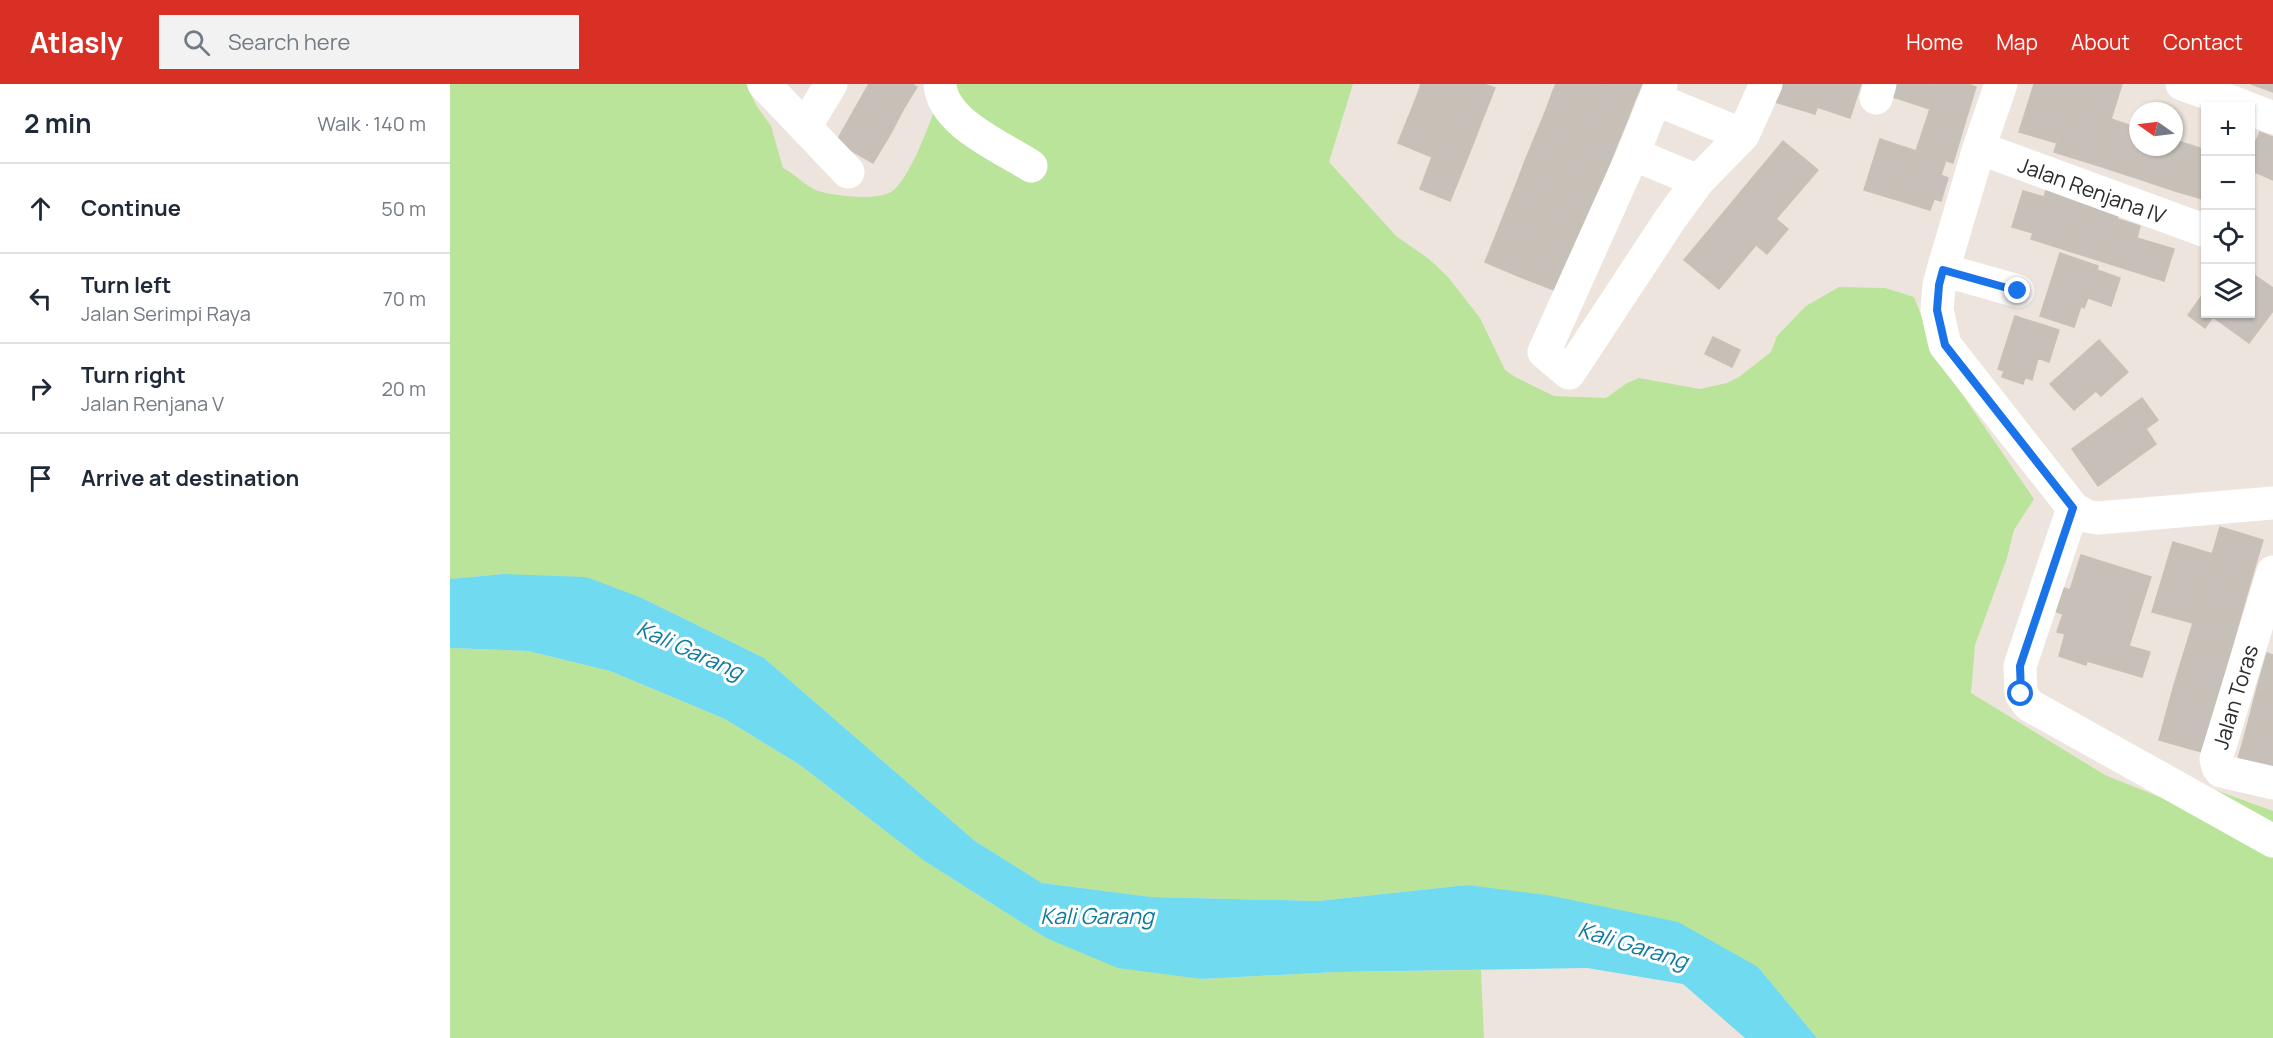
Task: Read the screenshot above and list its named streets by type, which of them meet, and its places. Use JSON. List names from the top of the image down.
{
  "streets": {
    "street": ["Jalan Renjana IV", "Jalan Toras"]
  },
  "water": ["Kali Garang"],
  "north": "left",
  "page": {
    "header": "Atlasly",
    "search": "Search here",
    "nav": [
      "Home",
      "Map",
      "About",
      "Contact"
    ],
    "heading": ["2 min", "Walk · 140 m"],
    "map_buttons": ["+", "−"],
    "list": [
      ["Continue", "50 m"],
      ["Turn left", "Jalan Serimpi Raya", "70 m"],
      ["Turn right", "Jalan Renjana V", "20 m"],
      "Arrive at destination"
    ]
  }
}
